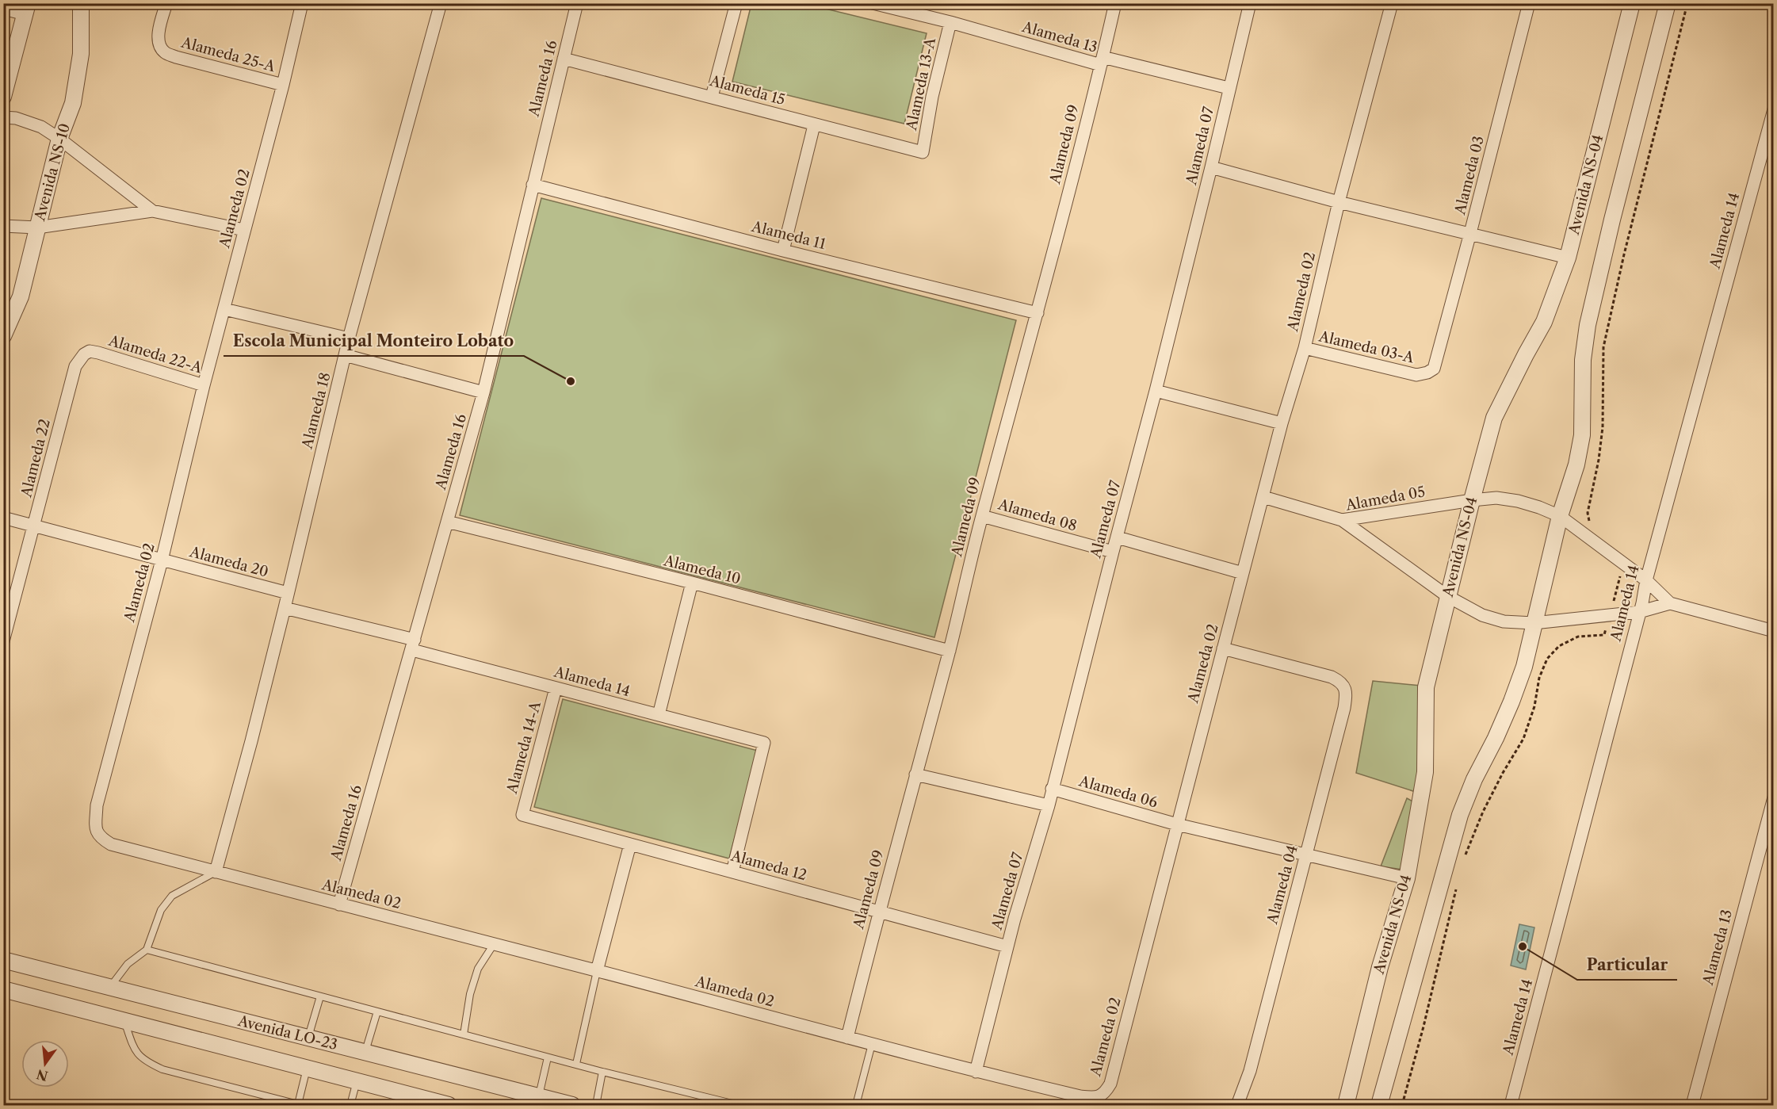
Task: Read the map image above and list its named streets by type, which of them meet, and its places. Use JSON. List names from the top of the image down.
{
  "streets": {
    "street": [
      "Alameda 13",
      "Alameda 25-A",
      "Alameda 16",
      "Alameda 13-A",
      "Alameda 15",
      "Alameda 09",
      "Alameda 07",
      "Avenida NS-10",
      "Alameda 03",
      "Avenida NS-04",
      "Alameda 02",
      "Alameda 14",
      "Alameda 11",
      "Alameda 03-A",
      "Alameda 22-A",
      "Alameda 18",
      "Alameda 22",
      "Alameda 05",
      "Alameda 08",
      "Alameda 20",
      "Alameda 10",
      "Alameda 14-A",
      "Alameda 06",
      "Alameda 12",
      "Alameda 04",
      "Avenida LO-23"
    ]
  },
  "crossings": [
    ["Alameda 13", "Alameda 13-A"],
    ["Alameda 13", "Alameda 09"],
    ["Alameda 13", "Alameda 07"],
    ["Alameda 25-A", "Alameda 02"],
    ["Alameda 16", "Alameda 15"],
    ["Alameda 16", "Alameda 02"],
    ["Alameda 16", "Alameda 14"],
    ["Alameda 16", "Alameda 11"],
    ["Alameda 16", "Alameda 10"],
    ["Alameda 13-A", "Alameda 15"],
    ["Alameda 09", "Alameda 02"],
    ["Alameda 09", "Alameda 11"],
    ["Alameda 09", "Alameda 08"],
    ["Alameda 09", "Alameda 10"],
    ["Alameda 09", "Alameda 12"],
    ["Alameda 07", "Alameda 02"],
    ["Alameda 07", "Alameda 08"],
    ["Alameda 07", "Alameda 06"],
    ["Alameda 07", "Alameda 12"],
    ["Alameda 03", "Alameda 03-A"],
    ["Avenida NS-04", "Alameda 05"],
    ["Avenida NS-04", "Alameda 06"],
    ["Alameda 02", "Alameda 03-A"],
    ["Alameda 02", "Alameda 22-A"],
    ["Alameda 02", "Alameda 18"],
    ["Alameda 02", "Alameda 20"],
    ["Alameda 02", "Alameda 06"],
    ["Alameda 02", "Alameda 04"],
    ["Alameda 14", "Alameda 18"],
    ["Alameda 14", "Alameda 05"],
    ["Alameda 14", "Alameda 14-A"],
    ["Alameda 14", "Alameda 12"],
    ["Alameda 22-A", "Alameda 22"],
    ["Alameda 18", "Alameda 20"],
    ["Alameda 22", "Alameda 20"],
    ["Alameda 14-A", "Alameda 12"],
    ["Alameda 06", "Alameda 04"]
  ],
  "places": ["Escola Municipal Monteiro Lobato", "Particular"],
  "north": "bottom"
}
